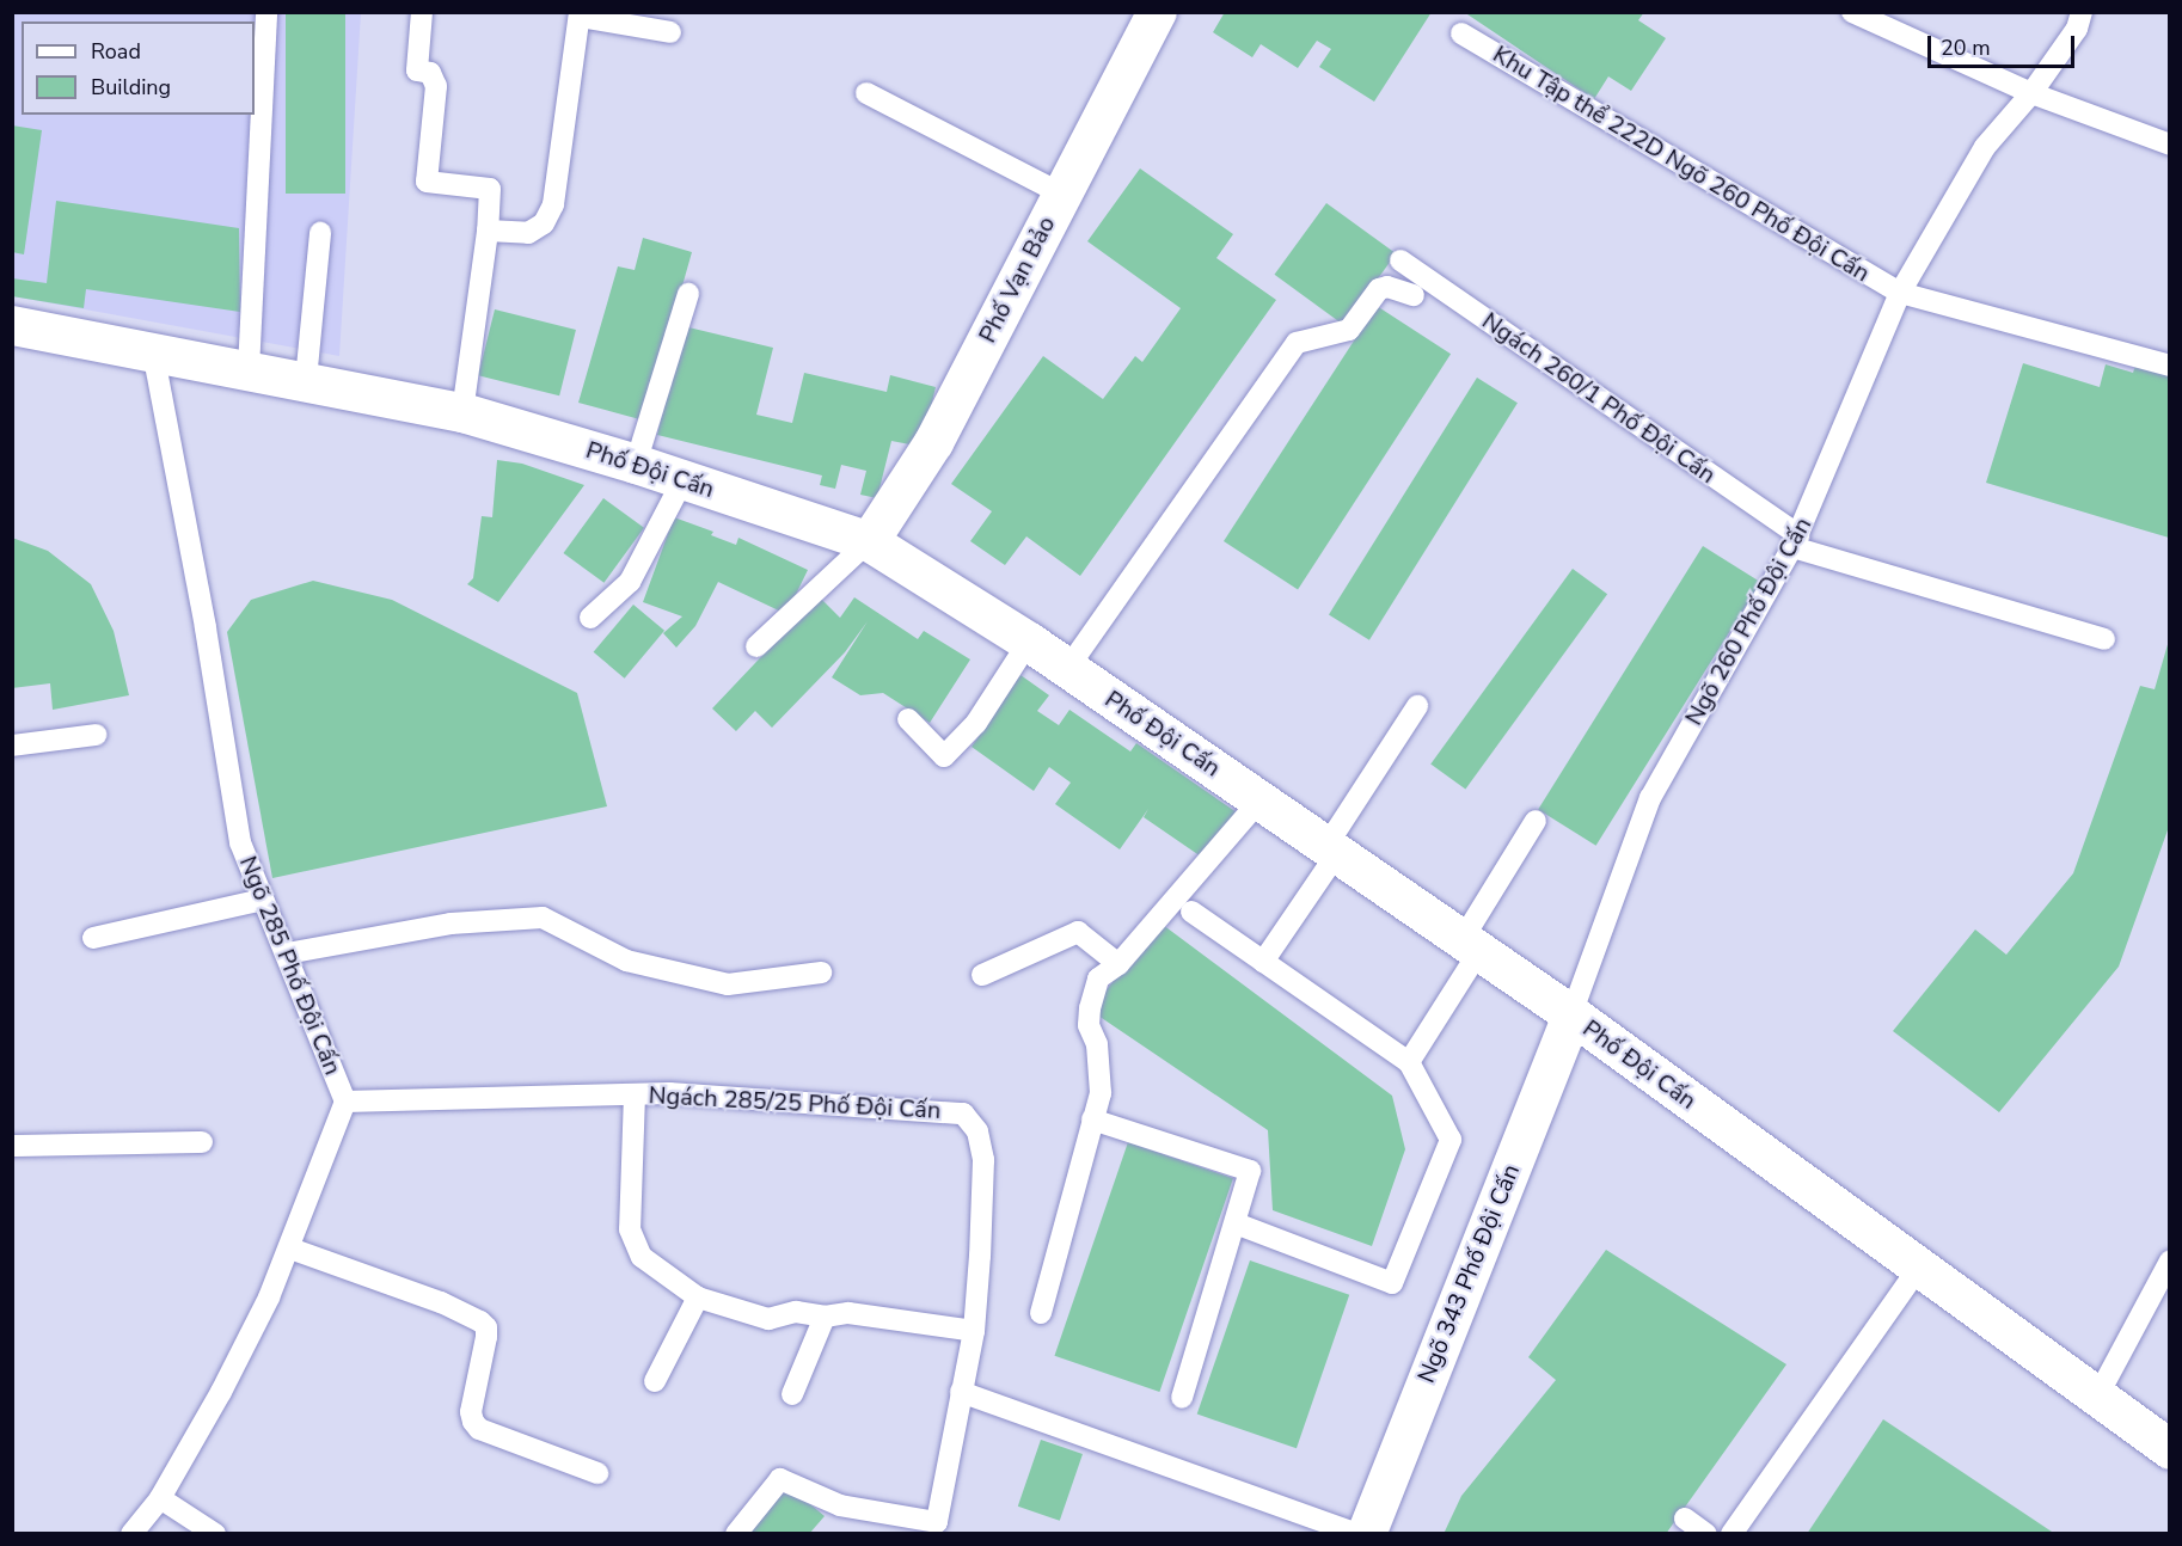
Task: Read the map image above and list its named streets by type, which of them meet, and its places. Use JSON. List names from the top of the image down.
{
  "streets": {
    "street": ["Phố Vạn Bảo", "Phố Đội Cấn", "Ngõ 343 Phố Đội Cấn"],
    "lane": [
      "Khu Tập thể 222D Ngõ 260 Phố Đội Cấn",
      "Ngách 260/1 Phố Đội Cấn",
      "Ngõ 260 Phố Đội Cấn",
      "Ngõ 285 Phố Đội Cấn",
      "Ngách 285/25 Phố Đội Cấn"
    ]
  },
  "crossings": [
    ["Khu Tập thể 222D Ngõ 260 Phố Đội Cấn", "Ngõ 260 Phố Đội Cấn"],
    ["Phố Vạn Bảo", "Phố Đội Cấn"],
    ["Ngách 260/1 Phố Đội Cấn", "Ngõ 260 Phố Đội Cấn"],
    ["Phố Đội Cấn", "Ngõ 260 Phố Đội Cấn"],
    ["Phố Đội Cấn", "Ngõ 285 Phố Đội Cấn"],
    ["Phố Đội Cấn", "Ngõ 343 Phố Đội Cấn"],
    ["Ngõ 260 Phố Đội Cấn", "Ngõ 343 Phố Đội Cấn"],
    ["Ngõ 285 Phố Đội Cấn", "Ngách 285/25 Phố Đội Cấn"]
  ],
  "legend": ["Road", "Building"],
  "scale_bar": "20 m"
}
